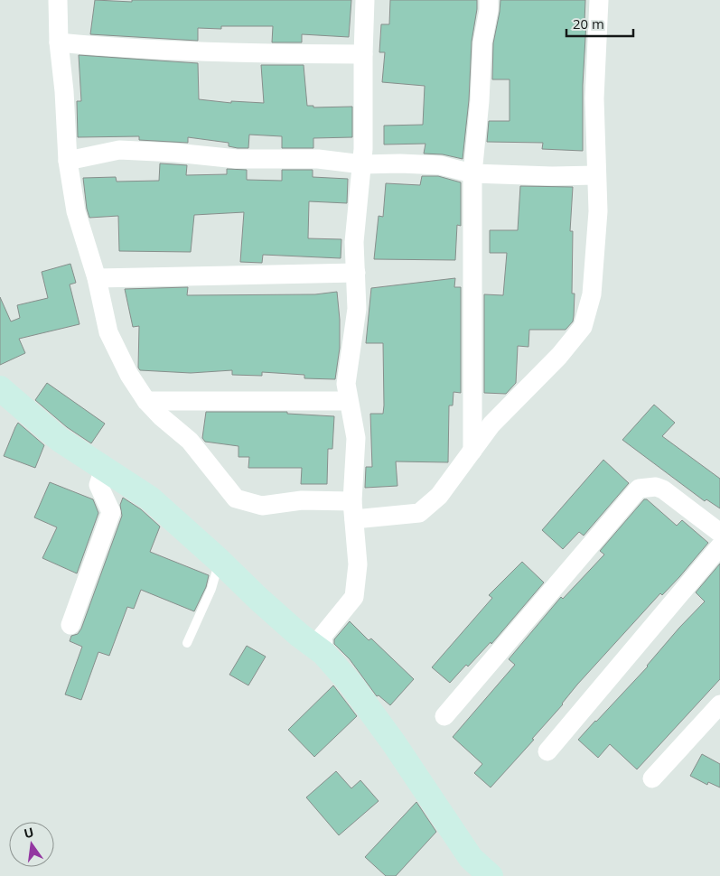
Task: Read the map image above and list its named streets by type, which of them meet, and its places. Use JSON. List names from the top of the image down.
{
  "scale_bar": "20 m",
  "north": "top"
}
